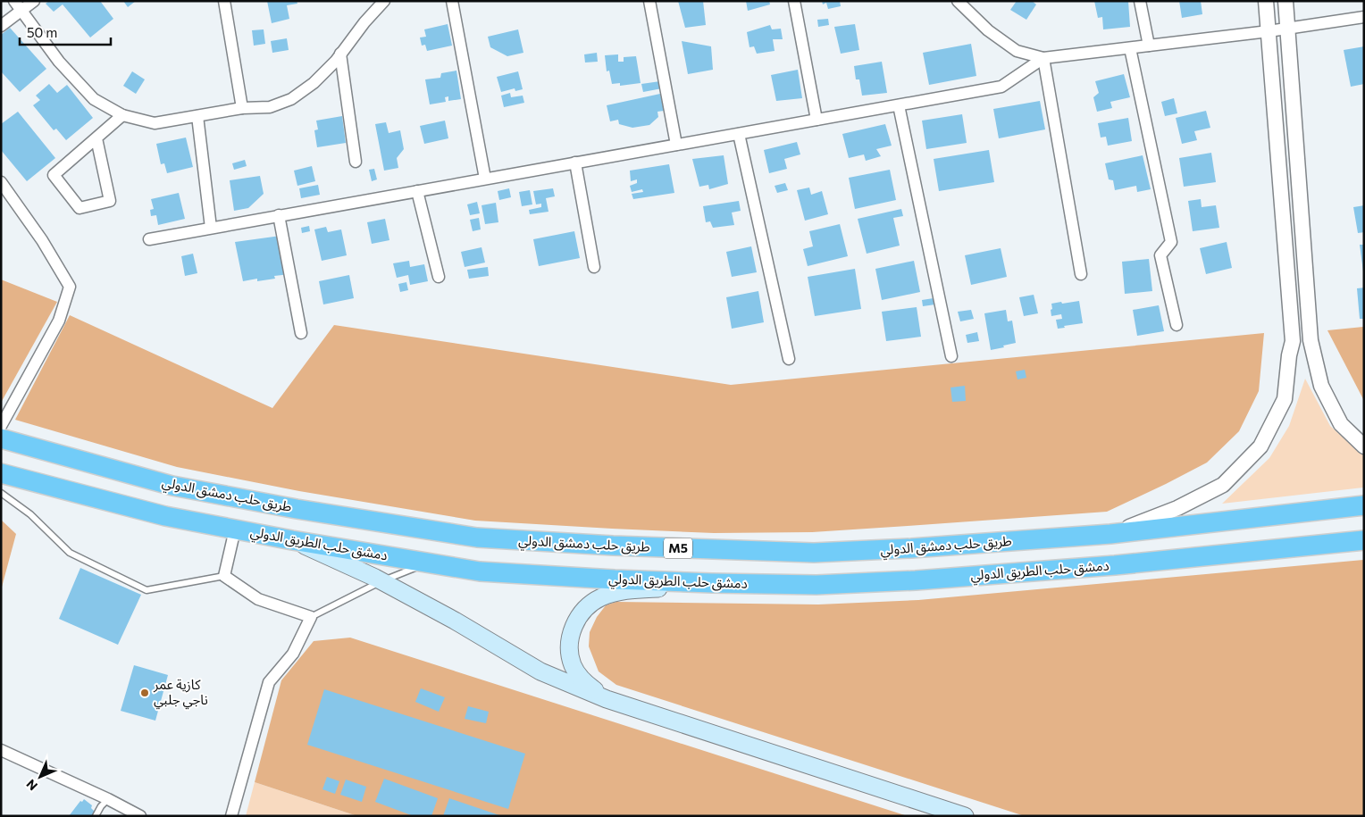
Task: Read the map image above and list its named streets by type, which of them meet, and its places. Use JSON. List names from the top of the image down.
{
  "streets": {
    "highway": ["طريق حلب دمشق الدولي", "دمشق حلب الطريق الدولي", "M5"]
  },
  "places": ["كازية عمر ناجي جلبي"],
  "scale_bar": "50 m",
  "north": "bottom left"
}
